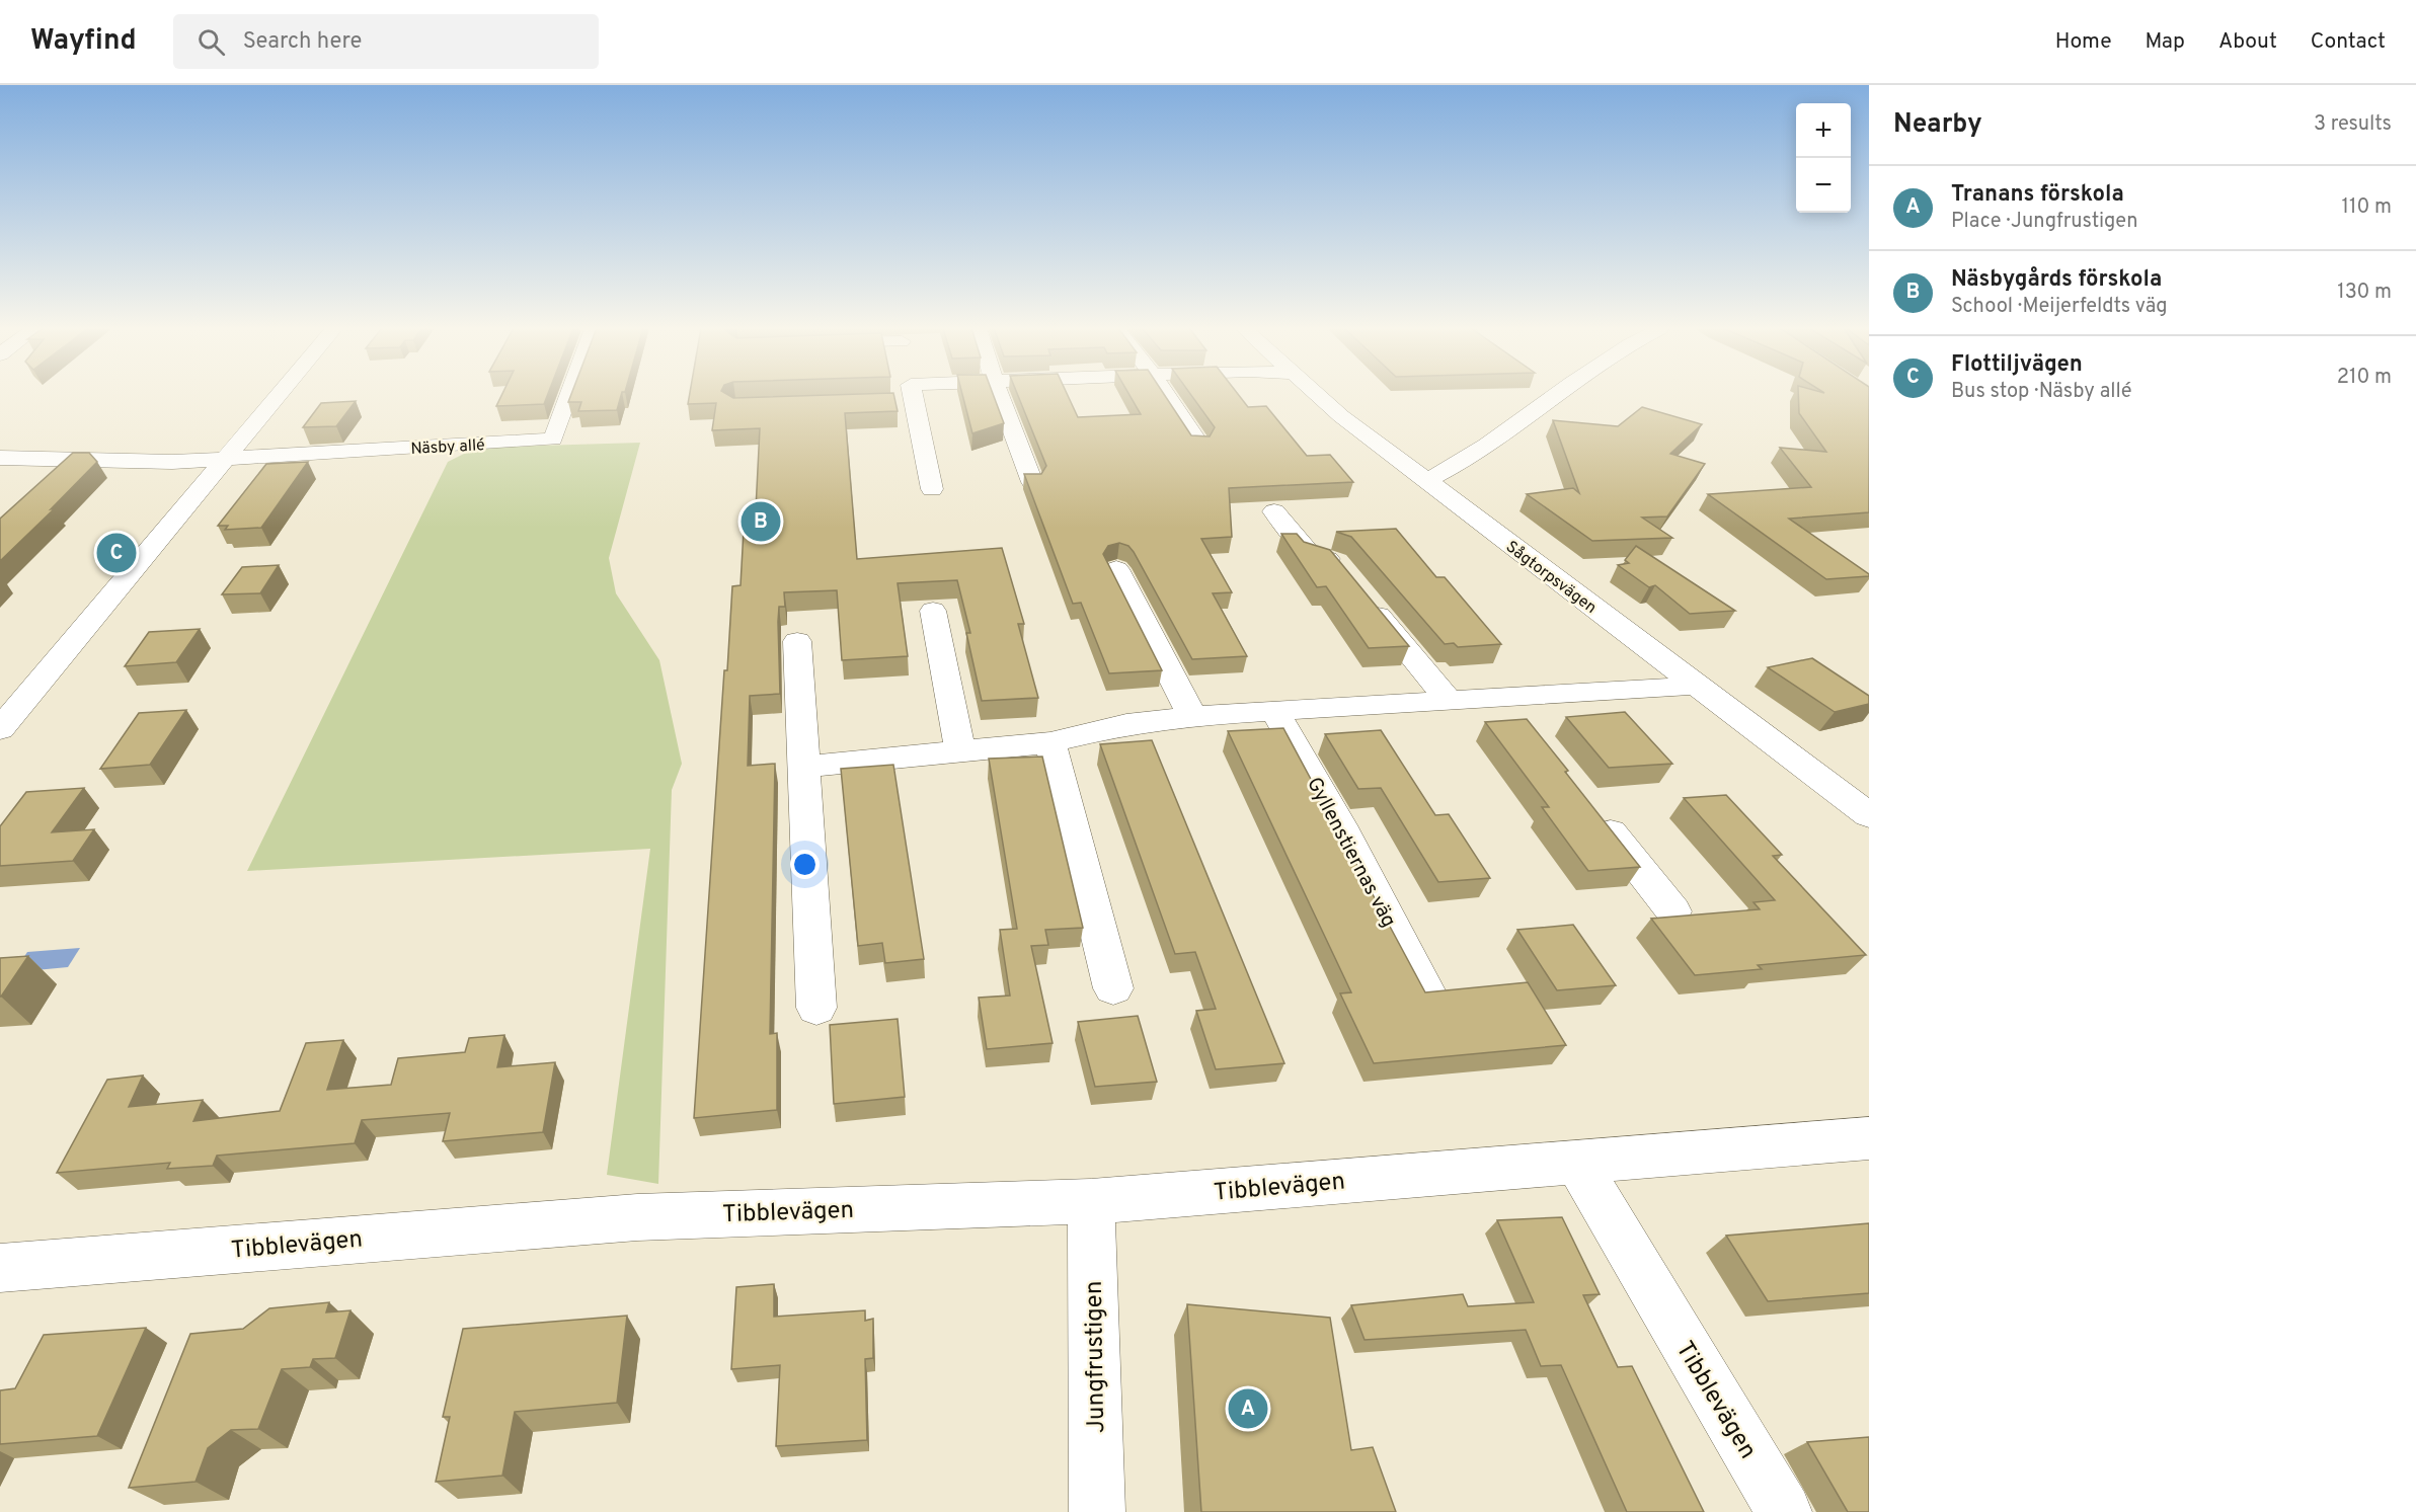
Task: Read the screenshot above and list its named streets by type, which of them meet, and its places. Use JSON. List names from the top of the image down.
{
  "streets": {
    "street": [
      "Näsby allé",
      "Sågtorpsvägen",
      "Gyllenstiernas väg",
      "Tibblevägen",
      "Jungfrustigen"
    ]
  },
  "crossings": [
    ["Tibblevägen", "Jungfrustigen"]
  ],
  "page": {
    "header": "Wayfind",
    "search": "Search here",
    "nav": [
      "Home",
      "Map",
      "About",
      "Contact"
    ],
    "heading": ["Nearby", "3 results"],
    "map_buttons": ["+", "−"],
    "list": [
      {
        "mark": "A",
        "name": "Tranans förskola",
        "note": "Place · Jungfrustigen",
        "value": "110 m"
      },
      {
        "mark": "B",
        "name": "Näsbygårds förskola",
        "note": "School · Meijerfeldts väg",
        "value": "130 m"
      },
      {
        "mark": "C",
        "name": "Flottiljvägen",
        "note": "Bus stop · Näsby allé",
        "value": "210 m"
      }
    ],
    "pins": ["B", "C", "A"]
  }
}
